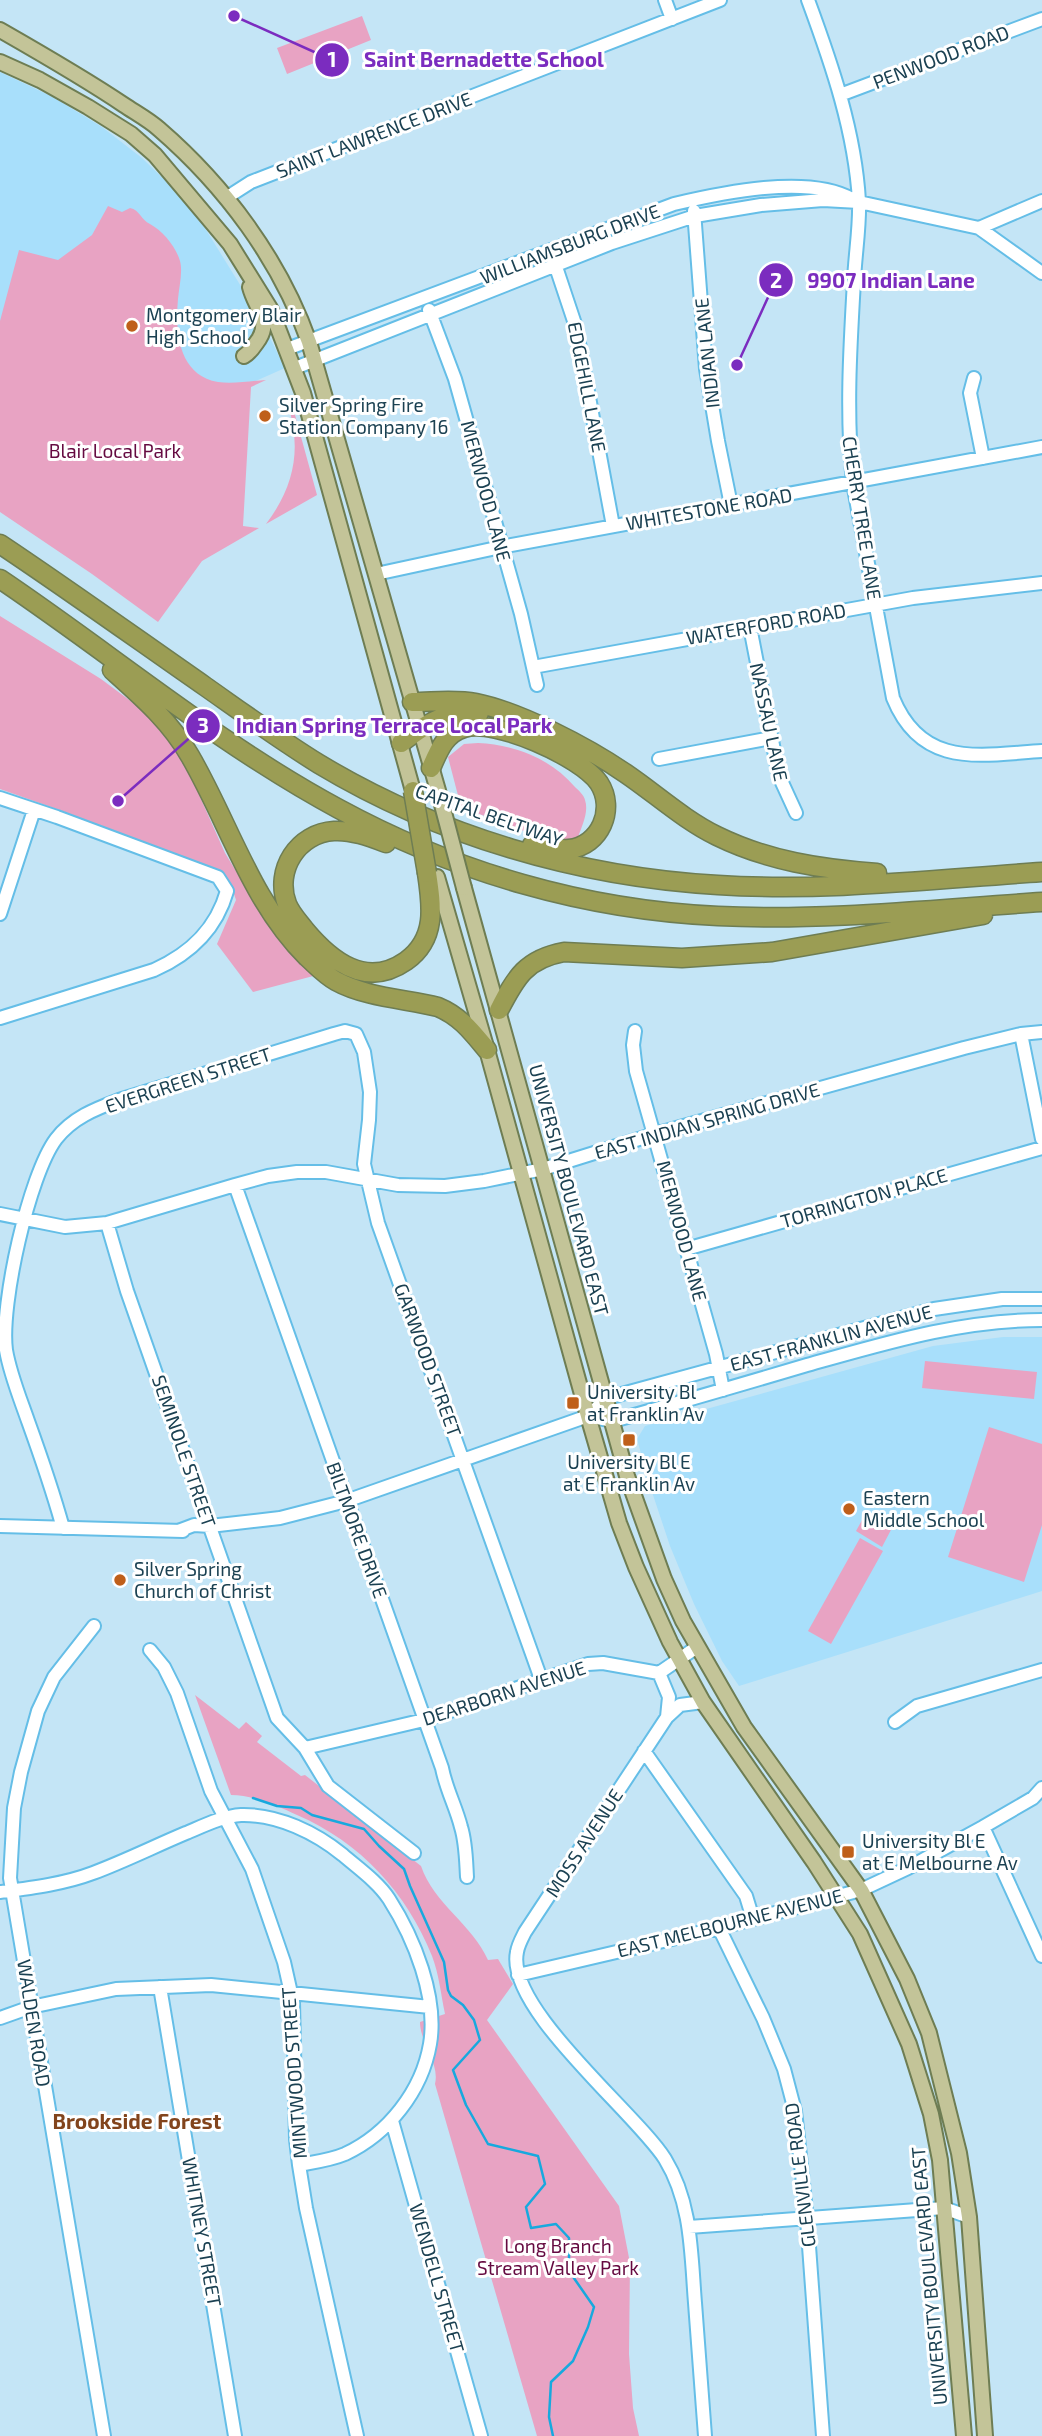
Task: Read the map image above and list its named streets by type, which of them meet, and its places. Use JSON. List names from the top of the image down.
{
  "streets": {
    "highway": ["CAPITAL BELTWAY"],
    "main road": ["UNIVERSITY BOULEVARD EAST"],
    "street": [
      "PENWOOD ROAD",
      "SAINT LAWRENCE DRIVE",
      "WILLIAMSBURG DRIVE",
      "INDIAN LANE",
      "EDGEHILL LANE",
      "MERWOOD LANE",
      "WHITESTONE ROAD",
      "CHERRY TREE LANE",
      "WATERFORD ROAD",
      "NASSAU LANE",
      "EVERGREEN STREET",
      "EAST INDIAN SPRING DRIVE",
      "TORRINGTON PLACE",
      "EAST FRANKLIN AVENUE",
      "GARWOOD STREET",
      "SEMINOLE STREET",
      "BILTMORE DRIVE",
      "DEARBORN AVENUE",
      "MOSS AVENUE",
      "EAST MELBOURNE AVENUE",
      "WALDEN ROAD",
      "MINTWOOD STREET",
      "GLENVILLE ROAD",
      "WHITNEY STREET",
      "WENDELL STREET"
    ]
  },
  "crossings": [
    ["PENWOOD ROAD", "CHERRY TREE LANE"],
    ["SAINT LAWRENCE DRIVE", "UNIVERSITY BOULEVARD EAST"],
    ["WILLIAMSBURG DRIVE", "INDIAN LANE"],
    ["WILLIAMSBURG DRIVE", "EDGEHILL LANE"],
    ["WILLIAMSBURG DRIVE", "MERWOOD LANE"],
    ["WILLIAMSBURG DRIVE", "CHERRY TREE LANE"],
    ["WILLIAMSBURG DRIVE", "UNIVERSITY BOULEVARD EAST"],
    ["INDIAN LANE", "WHITESTONE ROAD"],
    ["EDGEHILL LANE", "WHITESTONE ROAD"],
    ["MERWOOD LANE", "WHITESTONE ROAD"],
    ["MERWOOD LANE", "WATERFORD ROAD"],
    ["MERWOOD LANE", "EAST INDIAN SPRING DRIVE"],
    ["MERWOOD LANE", "TORRINGTON PLACE"],
    ["MERWOOD LANE", "EAST FRANKLIN AVENUE"],
    ["WHITESTONE ROAD", "CHERRY TREE LANE"],
    ["WHITESTONE ROAD", "UNIVERSITY BOULEVARD EAST"],
    ["CHERRY TREE LANE", "WATERFORD ROAD"],
    ["WATERFORD ROAD", "NASSAU LANE"],
    ["EVERGREEN STREET", "EAST INDIAN SPRING DRIVE"],
    ["EVERGREEN STREET", "EAST FRANKLIN AVENUE"],
    ["EVERGREEN STREET", "GARWOOD STREET"],
    ["EAST INDIAN SPRING DRIVE", "UNIVERSITY BOULEVARD EAST"],
    ["EAST INDIAN SPRING DRIVE", "GARWOOD STREET"],
    ["EAST INDIAN SPRING DRIVE", "SEMINOLE STREET"],
    ["EAST INDIAN SPRING DRIVE", "BILTMORE DRIVE"],
    ["UNIVERSITY BOULEVARD EAST", "EAST FRANKLIN AVENUE"],
    ["UNIVERSITY BOULEVARD EAST", "EAST MELBOURNE AVENUE"],
    ["EAST FRANKLIN AVENUE", "GARWOOD STREET"],
    ["EAST FRANKLIN AVENUE", "SEMINOLE STREET"],
    ["EAST FRANKLIN AVENUE", "BILTMORE DRIVE"],
    ["GARWOOD STREET", "DEARBORN AVENUE"],
    ["SEMINOLE STREET", "DEARBORN AVENUE"],
    ["BILTMORE DRIVE", "DEARBORN AVENUE"],
    ["MOSS AVENUE", "EAST MELBOURNE AVENUE"],
    ["EAST MELBOURNE AVENUE", "GLENVILLE ROAD"]
  ],
  "districts": ["Brookside Forest"],
  "parks": ["Blair Local Park", "Long Branch Stream Valley Park"],
  "places": {
    "other": [
      "Saint Bernadette School",
      "Montgomery Blair High School",
      "9907 Indian Lane",
      "Silver Spring Fire Station Company 16",
      "Indian Spring Terrace Local Park",
      "Eastern Middle School",
      "Silver Spring Church of Christ"
    ],
    "transit": ["University Bl at Franklin Av", "University Bl E at E Franklin Av", "University Bl E at E Melbourne Av"]
  }
}
